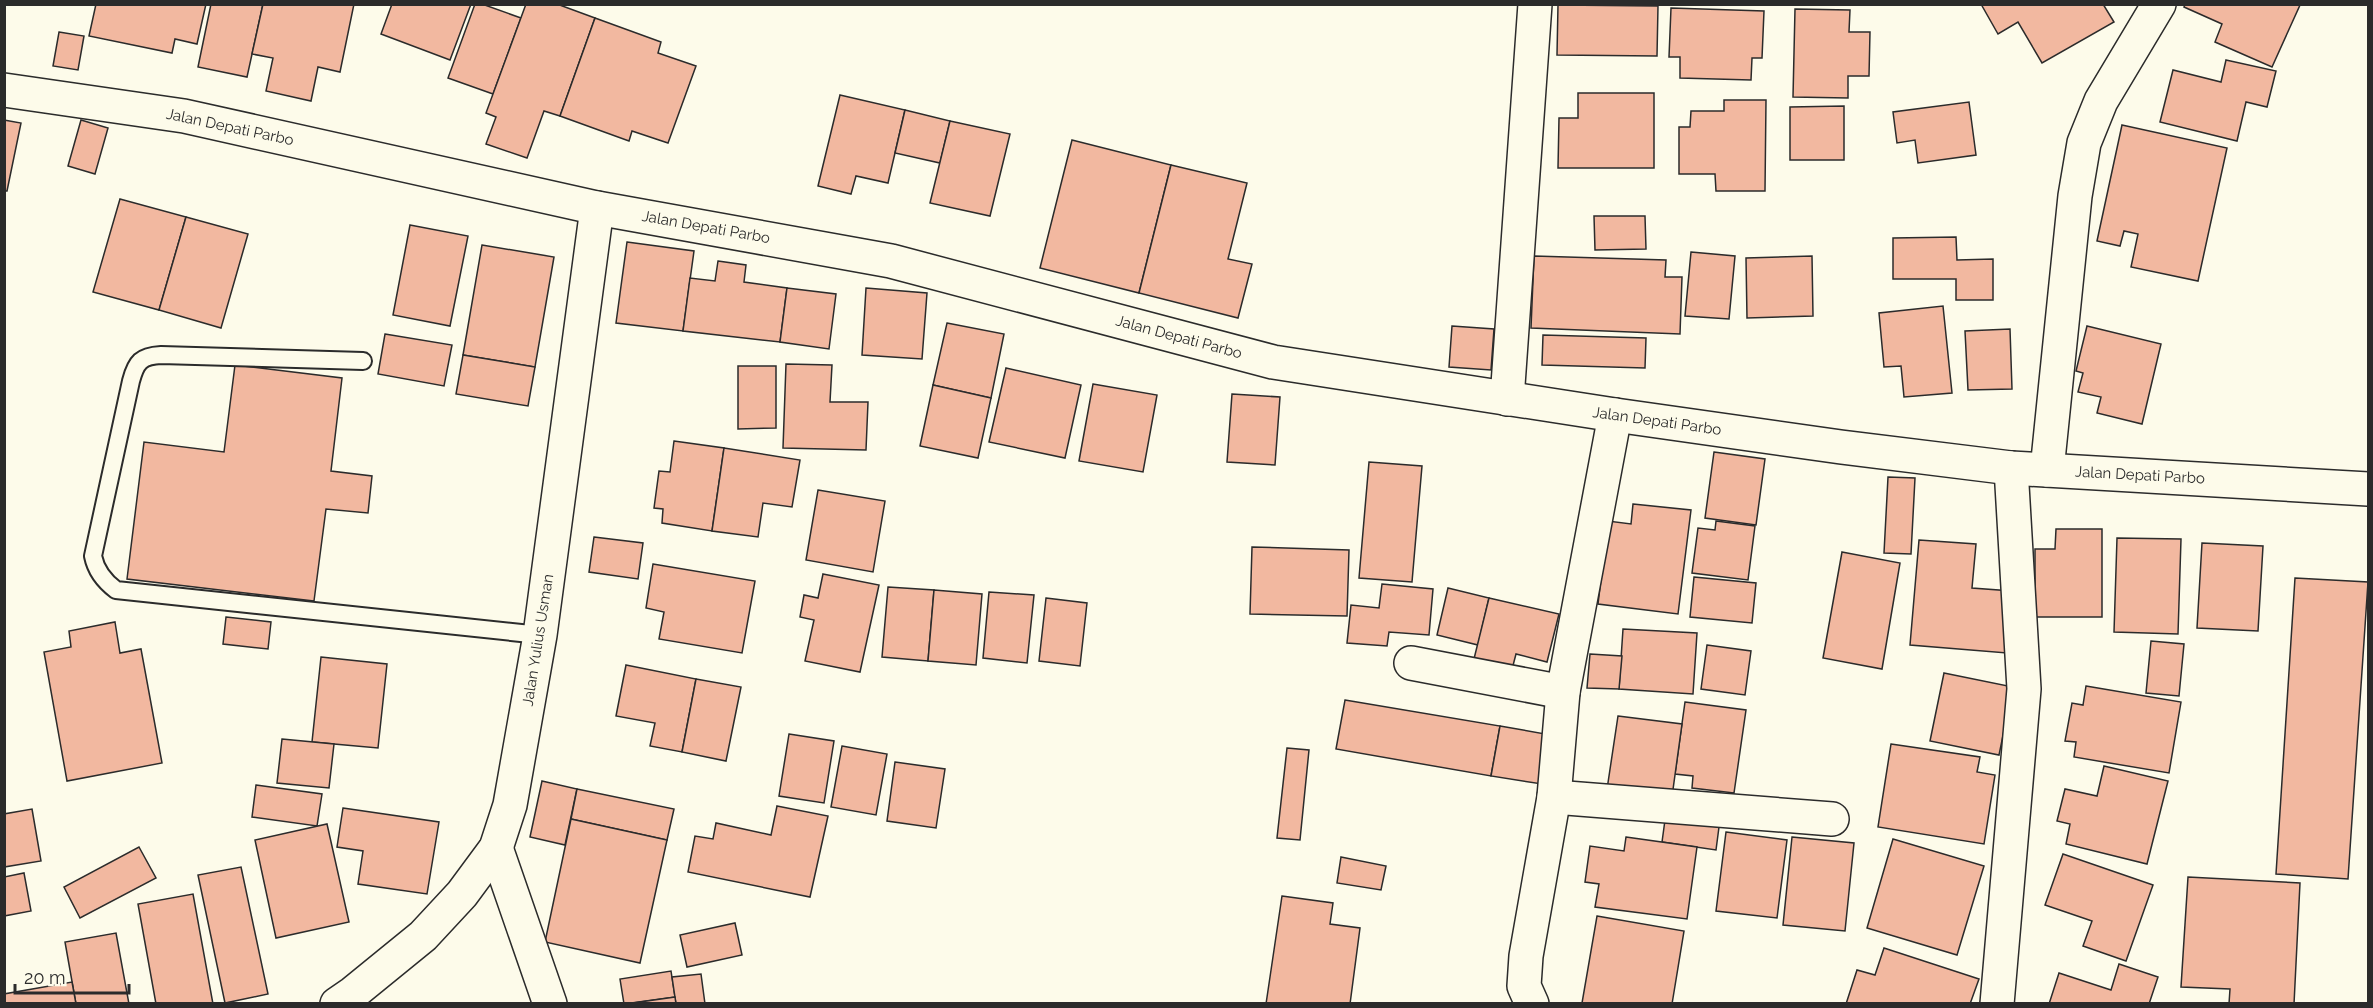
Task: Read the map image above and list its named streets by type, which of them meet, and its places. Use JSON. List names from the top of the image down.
{
  "streets": {
    "street": ["Jalan Depati Parbo", "Jalan Yulius Usman"]
  },
  "crossings": [
    ["Jalan Depati Parbo", "Jalan Yulius Usman"]
  ],
  "scale_bar": "20 m"
}
